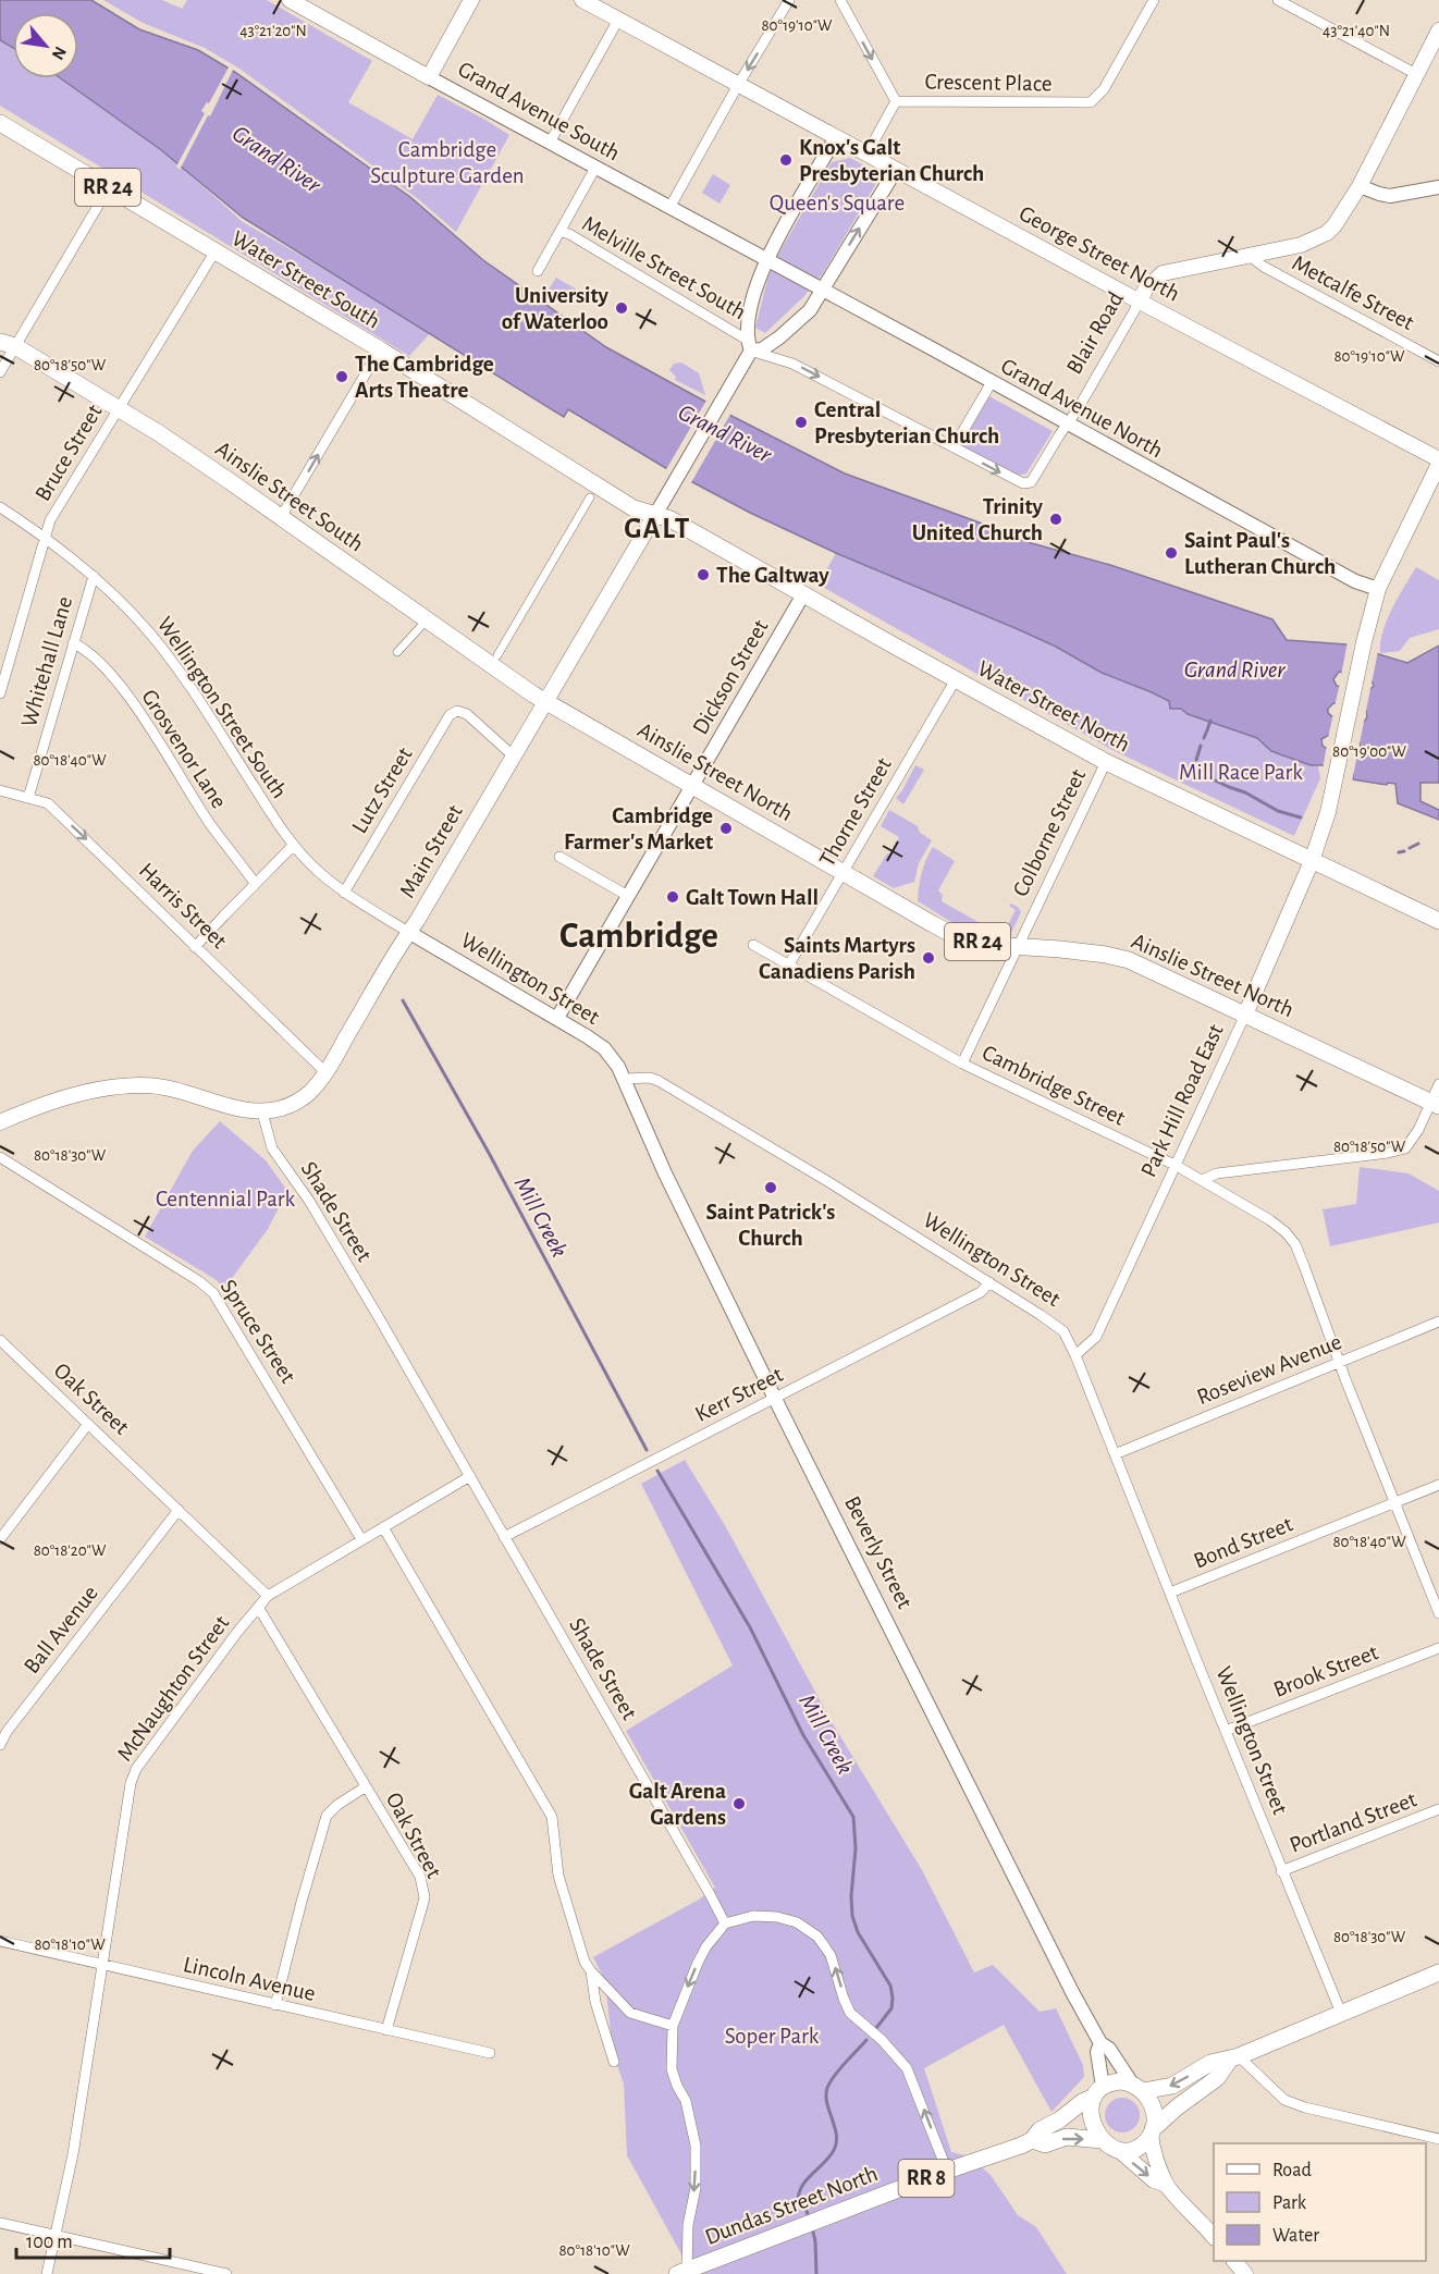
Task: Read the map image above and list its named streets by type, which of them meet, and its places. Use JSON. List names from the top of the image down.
{
  "streets": {
    "main road": [
      "Grand Avenue South",
      "RR 24",
      "George Street North",
      "Water Street South",
      "Blair Road",
      "Ainslie Street South",
      "Water Street North",
      "Ainslie Street North",
      "Main Street",
      "Park Hill Road East",
      "RR 8",
      "Dundas Street North"
    ],
    "street": [
      "Crescent Place",
      "Melville Street South",
      "Metcalfe Street",
      "Grand Avenue North",
      "Bruce Street",
      "Whitehall Lane",
      "Dickson Street",
      "Wellington Street South",
      "Grosvenor Lane",
      "Lutz Street",
      "Thorne Street",
      "Colborne Street",
      "Harris Street",
      "Wellington Street",
      "Cambridge Street",
      "Shade Street",
      "Spruce Street",
      "Roseview Avenue",
      "Kerr Street",
      "Oak Street",
      "Bond Street",
      "Beverly Street",
      "Ball Avenue",
      "Brook Street",
      "McNaughton Street",
      "Portland Street",
      "Lincoln Avenue"
    ]
  },
  "crossings": [
    ["Crescent Place", "George Street North"],
    ["Grand Avenue South", "Grand Avenue North"],
    ["George Street North", "Blair Road"],
    ["George Street North", "Park Hill Road East"],
    ["Melville Street South", "Blair Road"],
    ["Melville Street South", "Main Street"],
    ["Water Street South", "Bruce Street"],
    ["Water Street South", "Water Street North"],
    ["Water Street South", "Main Street"],
    ["Metcalfe Street", "Blair Road"],
    ["Blair Road", "Grand Avenue North"],
    ["Grand Avenue North", "Park Hill Road East"],
    ["Bruce Street", "Ainslie Street South"],
    ["Bruce Street", "Wellington Street South"],
    ["Ainslie Street South", "Ainslie Street North"],
    ["Ainslie Street South", "Main Street"],
    ["Whitehall Lane", "Wellington Street South"],
    ["Whitehall Lane", "Grosvenor Lane"],
    ["Whitehall Lane", "Harris Street"],
    ["Dickson Street", "Water Street North"],
    ["Dickson Street", "Ainslie Street North"],
    ["Dickson Street", "Wellington Street"],
    ["Water Street North", "Thorne Street"],
    ["Water Street North", "Colborne Street"],
    ["Water Street North", "Main Street"],
    ["Water Street North", "Park Hill Road East"],
    ["Wellington Street South", "Lutz Street"],
    ["Wellington Street South", "Main Street"],
    ["Wellington Street South", "Wellington Street"],
    ["Ainslie Street North", "Thorne Street"],
    ["Ainslie Street North", "Colborne Street"],
    ["Ainslie Street North", "Main Street"],
    ["Ainslie Street North", "Park Hill Road East"],
    ["Lutz Street", "Main Street"],
    ["Thorne Street", "Cambridge Street"],
    ["Colborne Street", "Cambridge Street"],
    ["Main Street", "Harris Street"],
    ["Main Street", "Wellington Street"],
    ["Main Street", "Shade Street"],
    ["Wellington Street", "Park Hill Road East"],
    ["Wellington Street", "Roseview Avenue"],
    ["Wellington Street", "Kerr Street"],
    ["Wellington Street", "Bond Street"],
    ["Wellington Street", "Beverly Street"],
    ["Wellington Street", "Brook Street"],
    ["Wellington Street", "Portland Street"],
    ["Cambridge Street", "Park Hill Road East"],
    ["Cambridge Street", "Roseview Avenue"],
    ["Cambridge Street", "Bond Street"],
    ["Shade Street", "Kerr Street"],
    ["Shade Street", "McNaughton Street"],
    ["Spruce Street", "McNaughton Street"],
    ["Kerr Street", "Beverly Street"],
    ["Oak Street", "Ball Avenue"],
    ["Oak Street", "McNaughton Street"],
    ["Oak Street", "Lincoln Avenue"],
    ["Beverly Street", "Dundas Street North"],
    ["McNaughton Street", "Lincoln Avenue"]
  ],
  "one_way": ["Melville Street South", "Harris Street"],
  "districts": ["GALT", "Cambridge"],
  "water": ["Grand River", "Mill Creek"],
  "parks": [
    "Cambridge Sculpture Garden",
    "Queen's Square",
    "Mill Race Park",
    "Centennial Park",
    "Soper Park"
  ],
  "places": [
    "Knox's Galt Presbyterian Church",
    "University of Waterloo",
    "The Cambridge Arts Theatre",
    "Central Presbyterian Church",
    "Trinity United Church",
    "Saint Paul's Lutheran Church",
    "The Galtway",
    "Cambridge Farmer's Market",
    "Galt Town Hall",
    "Saints Martyrs Canadiens Parish",
    "Saint Patrick's Church",
    "Galt Arena Gardens"
  ],
  "legend": ["Road", "Park", "Water"],
  "scale_bar": "100 m",
  "north": "bottom right",
  "coordinates": [
    "80°19'10\"W",
    "43°21'20\"N",
    "43°21'40\"N",
    "80°18'50\"W",
    "80°19'00\"W",
    "80°18'40\"W",
    "80°18'30\"W",
    "80°18'20\"W",
    "80°18'10\"W"
  ]
}
